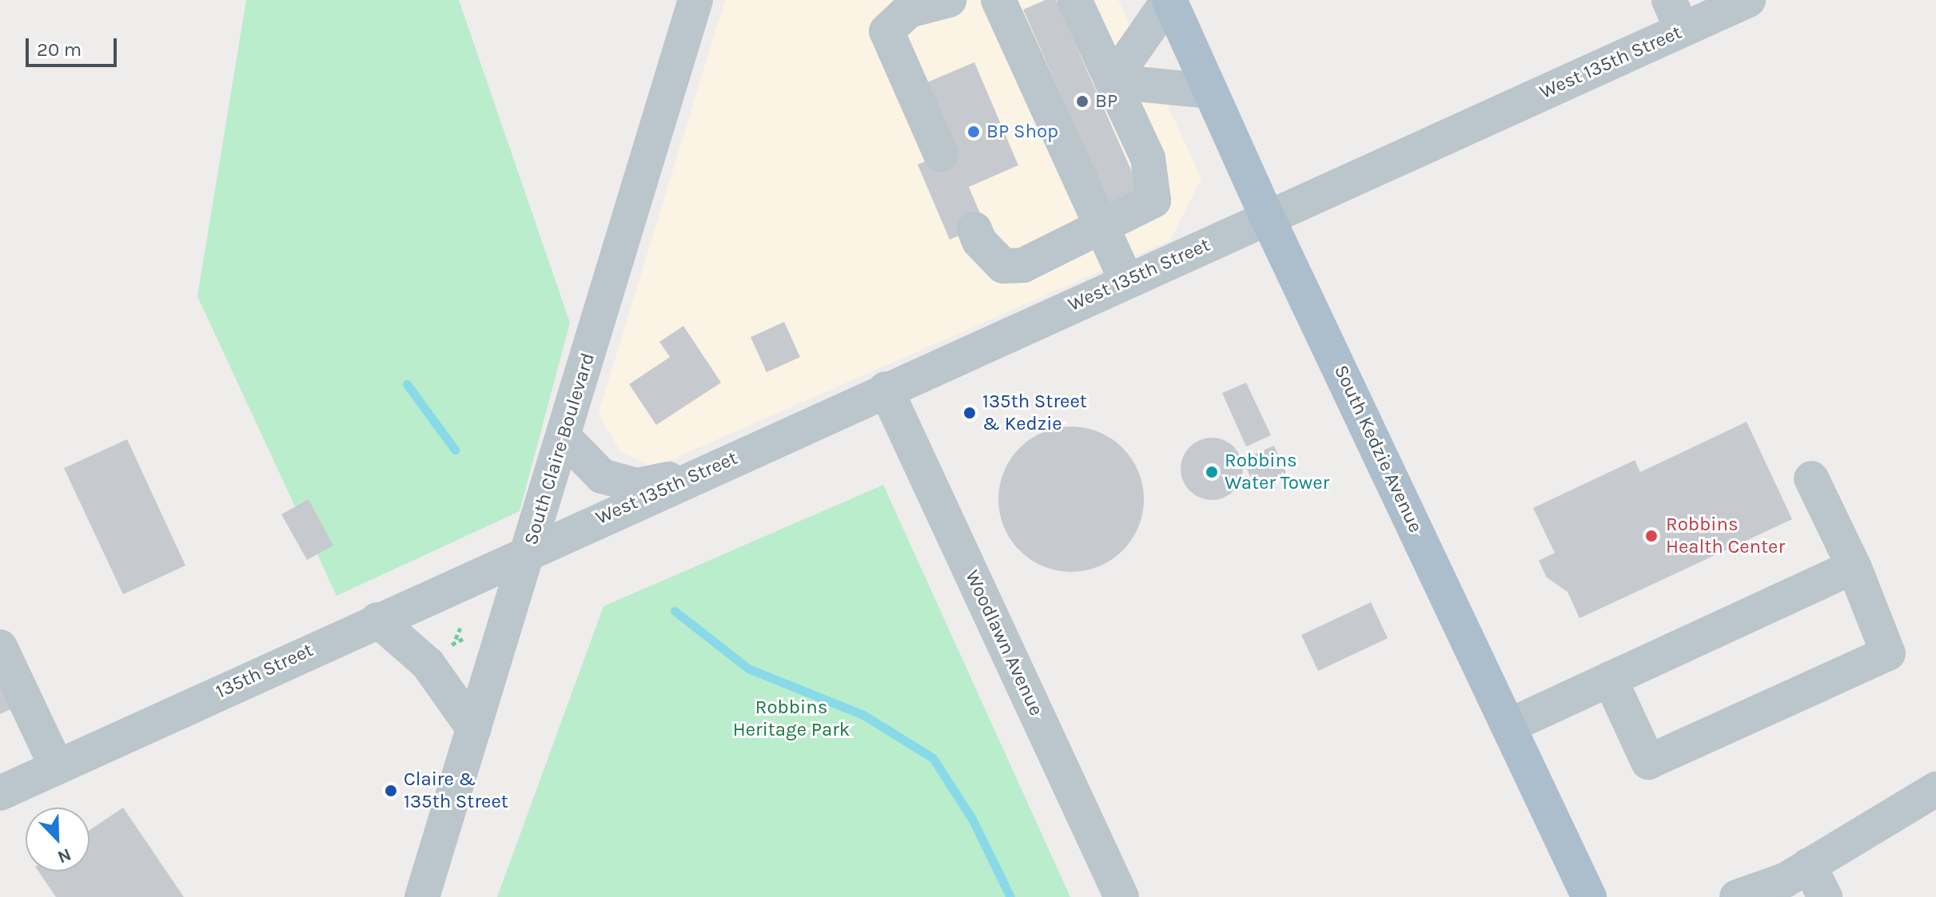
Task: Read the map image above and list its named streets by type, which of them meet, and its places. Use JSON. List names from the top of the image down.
{
  "streets": {
    "main road": ["South Kedzie Avenue"],
    "street": [
      "West 135th Street",
      "South Claire Boulevard",
      "Woodlawn Avenue",
      "135th Street"
    ]
  },
  "crossings": [
    ["West 135th Street", "South Claire Boulevard"],
    ["West 135th Street", "South Kedzie Avenue"],
    ["West 135th Street", "Woodlawn Avenue"],
    ["West 135th Street", "135th Street"],
    ["South Claire Boulevard", "135th Street"]
  ],
  "parks": ["Robbins Heritage Park"],
  "places": [
    "BP",
    "BP Shop",
    "135th Street & Kedzie",
    "Robbins Water Tower",
    "Robbins Health Center",
    "Claire & 135th Street"
  ],
  "scale_bar": "20 m",
  "north": "bottom right"
}
